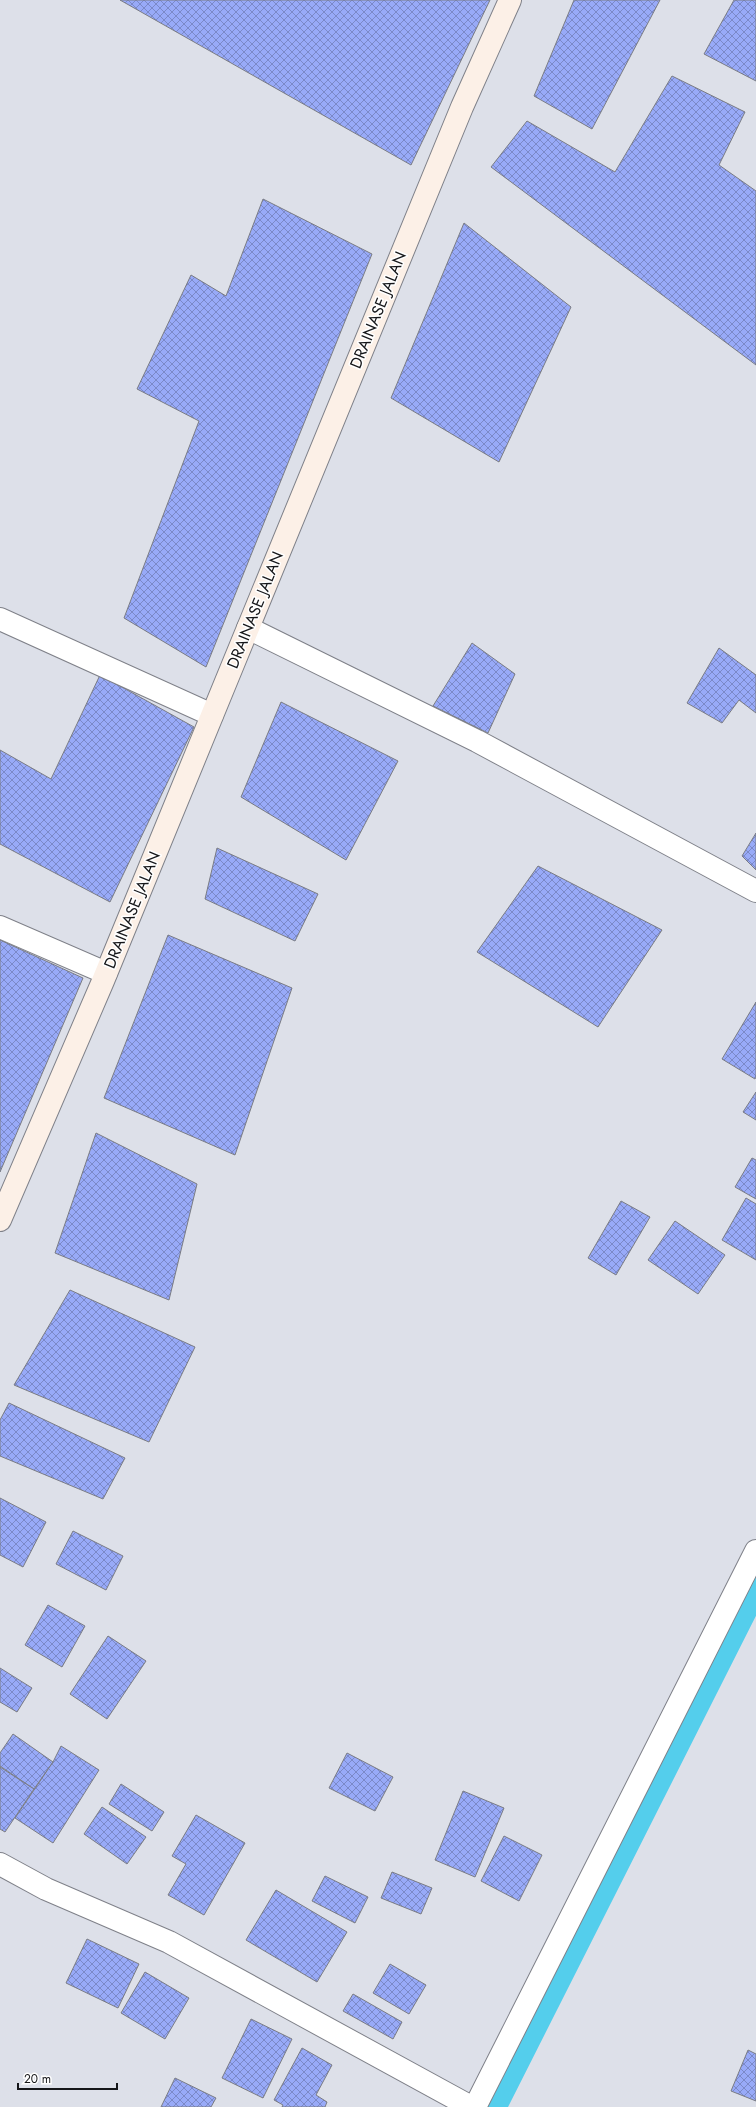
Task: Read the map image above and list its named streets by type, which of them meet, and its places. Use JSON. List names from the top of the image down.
{
  "streets": {
    "street": ["DRAINASE JALAN"]
  },
  "scale_bar": "20 m"
}
